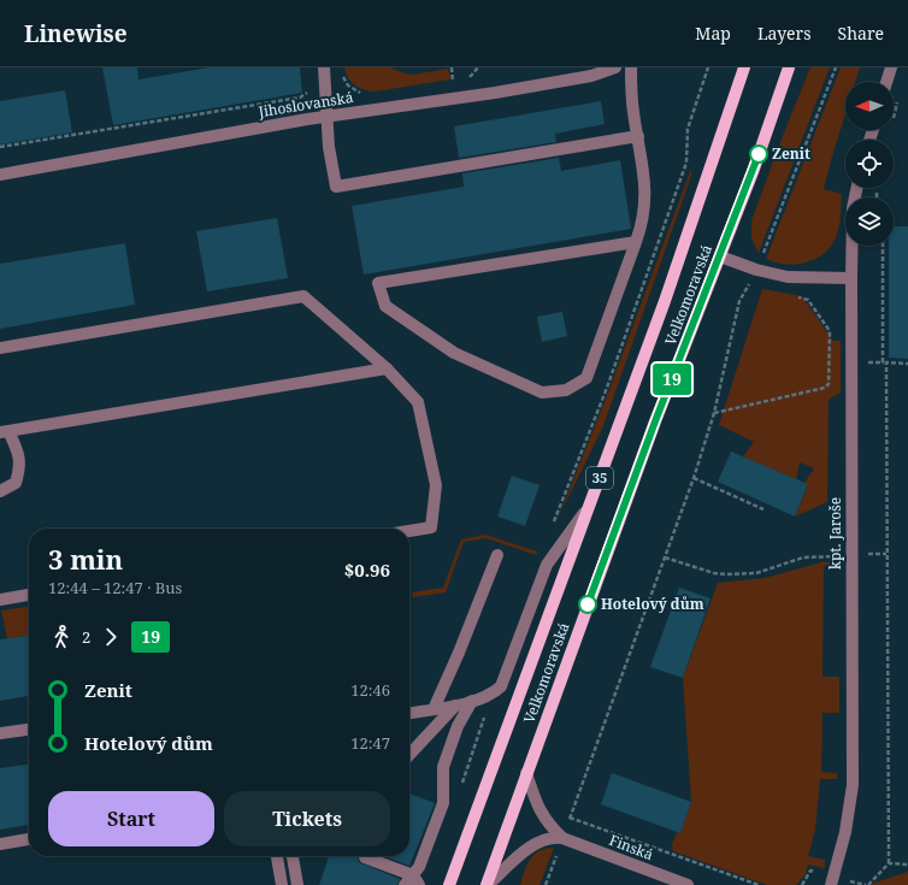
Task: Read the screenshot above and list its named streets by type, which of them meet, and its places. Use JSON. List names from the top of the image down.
{
  "streets": {
    "main road": ["Velkomoravská", "35"],
    "street": ["Jihoslovanská", "kpt. Jaroše", "Finská"]
  },
  "crossings": [
    ["Velkomoravská", "Finská"]
  ],
  "places": ["Zenit", "Hotelový dům"],
  "lines": ["bus line 19"],
  "north": "left",
  "page": {
    "header": "Linewise",
    "nav": ["Map", "Layers", "Share"],
    "on_map": "19",
    "heading": ["3 min", "12:44 – 12:47 · Bus", "$0.96"],
    "legs": ["2", "19"],
    "list": [
      {
        "name": "Zenit",
        "value": "12:46"
      },
      {
        "name": "Hotelový dům",
        "value": "12:47"
      }
    ],
    "buttons": ["Start", "Tickets"]
  }
}
